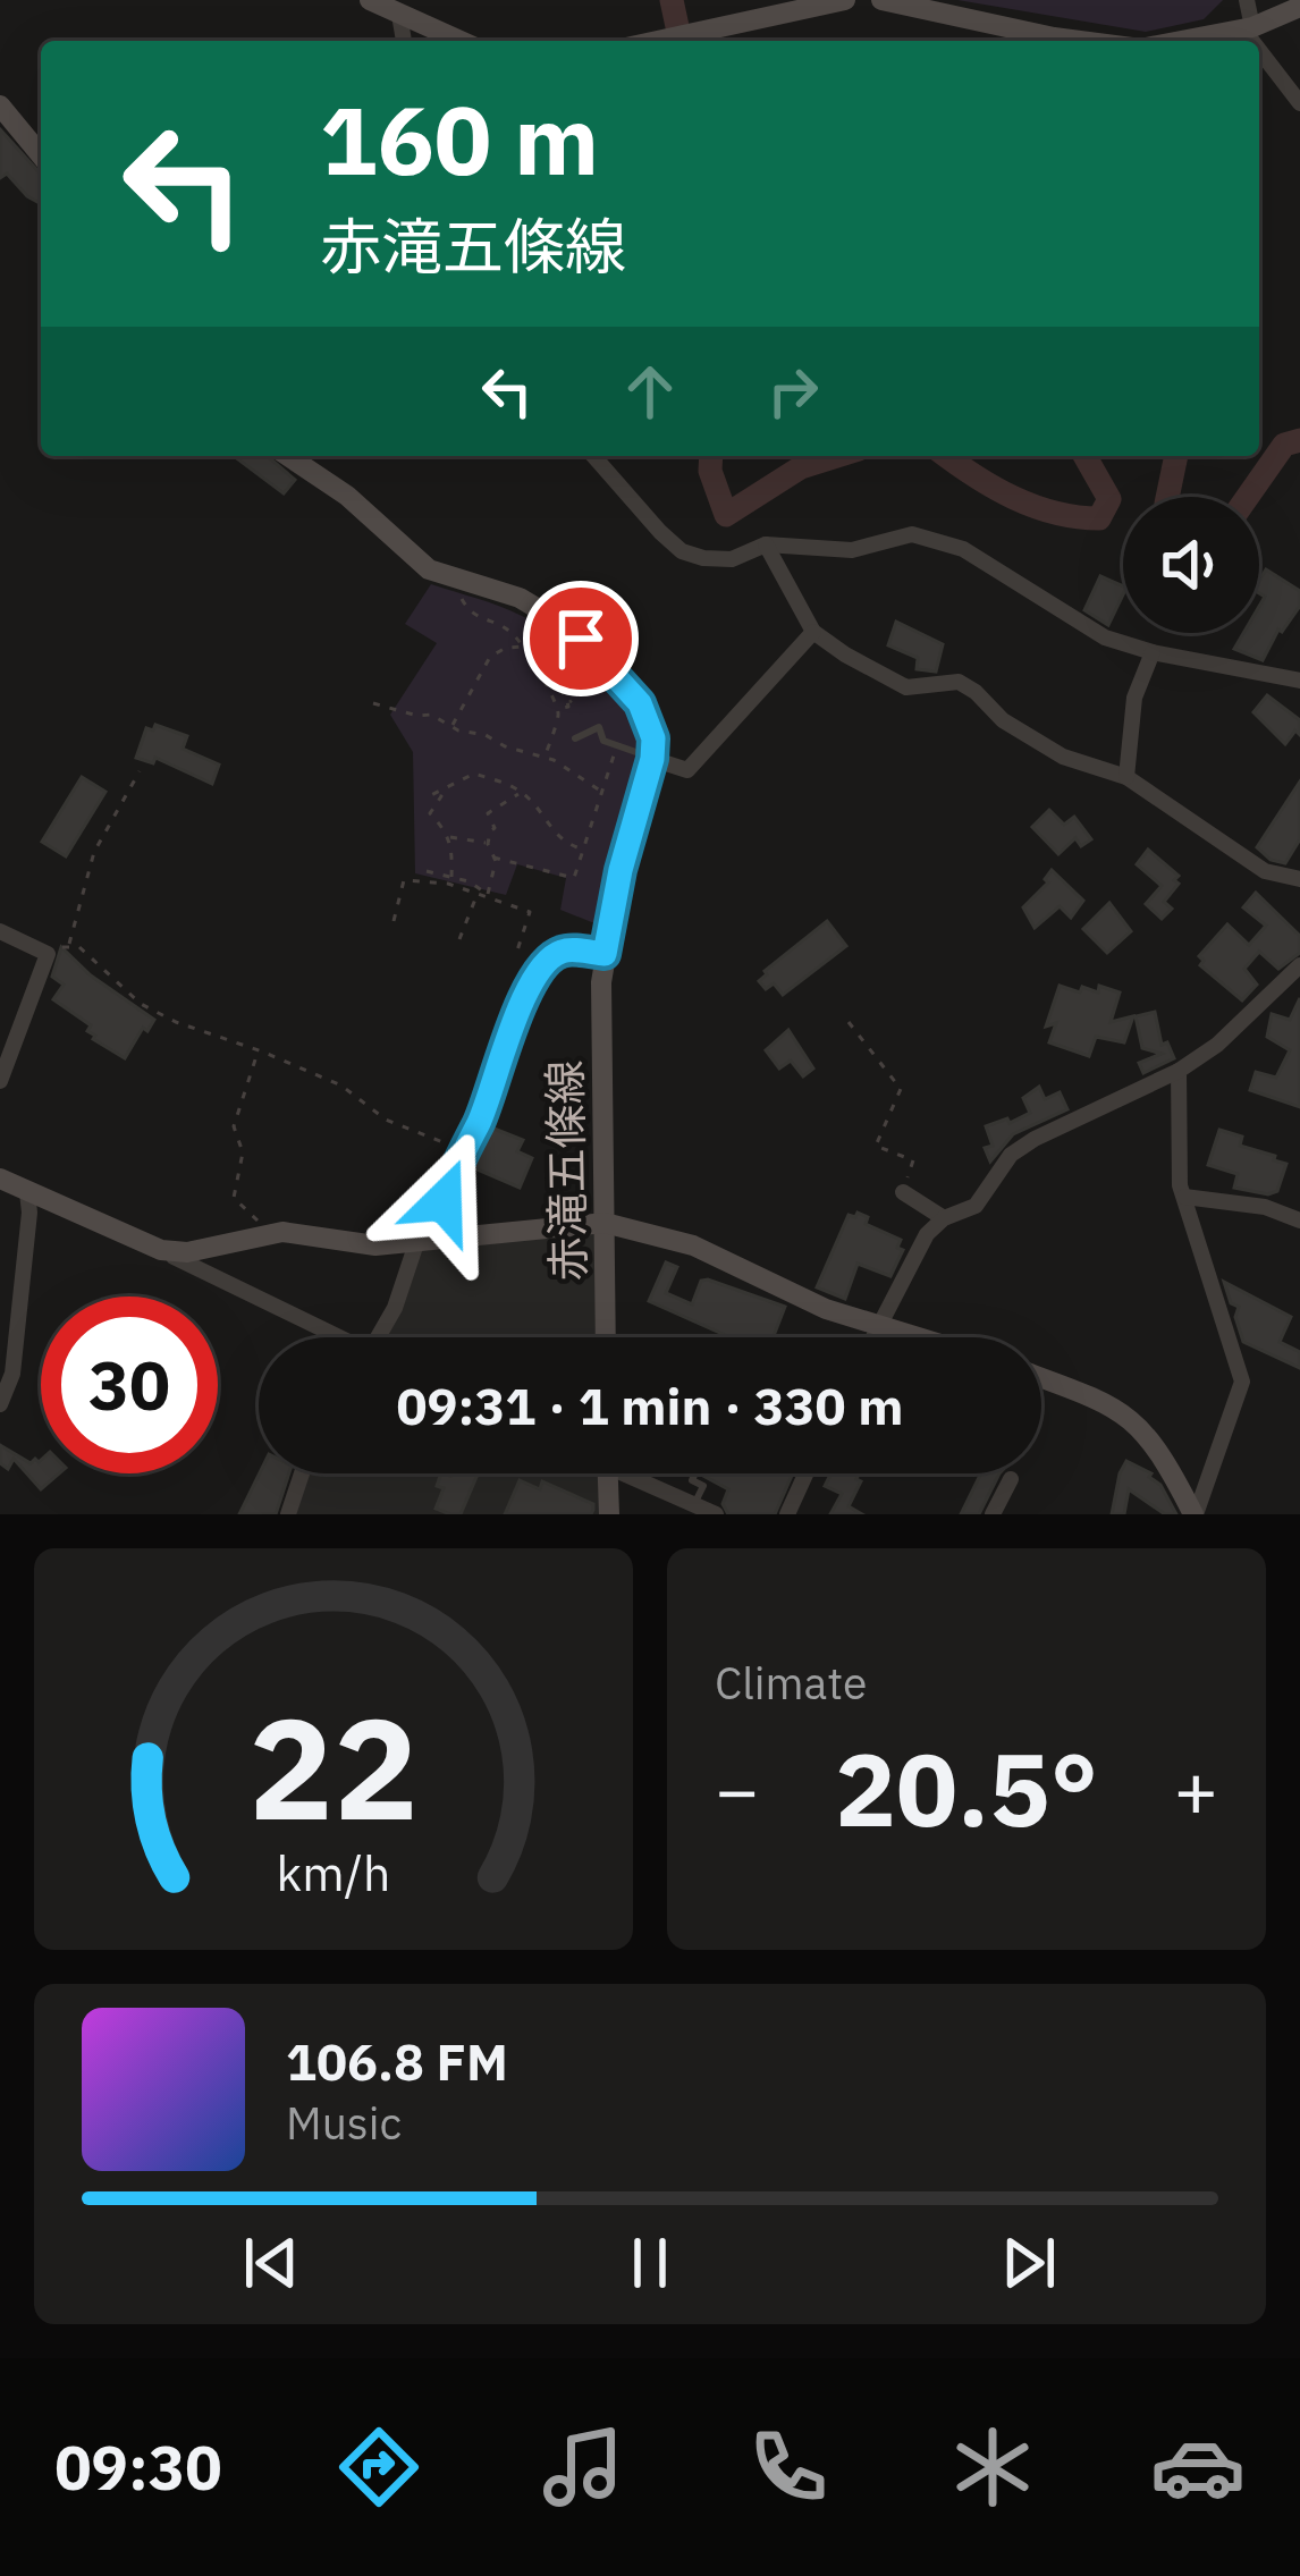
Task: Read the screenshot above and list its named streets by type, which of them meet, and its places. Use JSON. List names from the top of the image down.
{
  "streets": {
    "street": ["赤滝五條線"]
  },
  "page": {
    "turn": ["160 m", "赤滝五條線"],
    "limit": "30",
    "trip": "09:31 · 1 min · 330 m",
    "tile": "Climate",
    "heat": ["−", "20.5°", "+"],
    "song": ["106.8 FM", "Music"],
    "tabs": "09:30",
    "gauge": ["22", "km/h"]
  }
}
